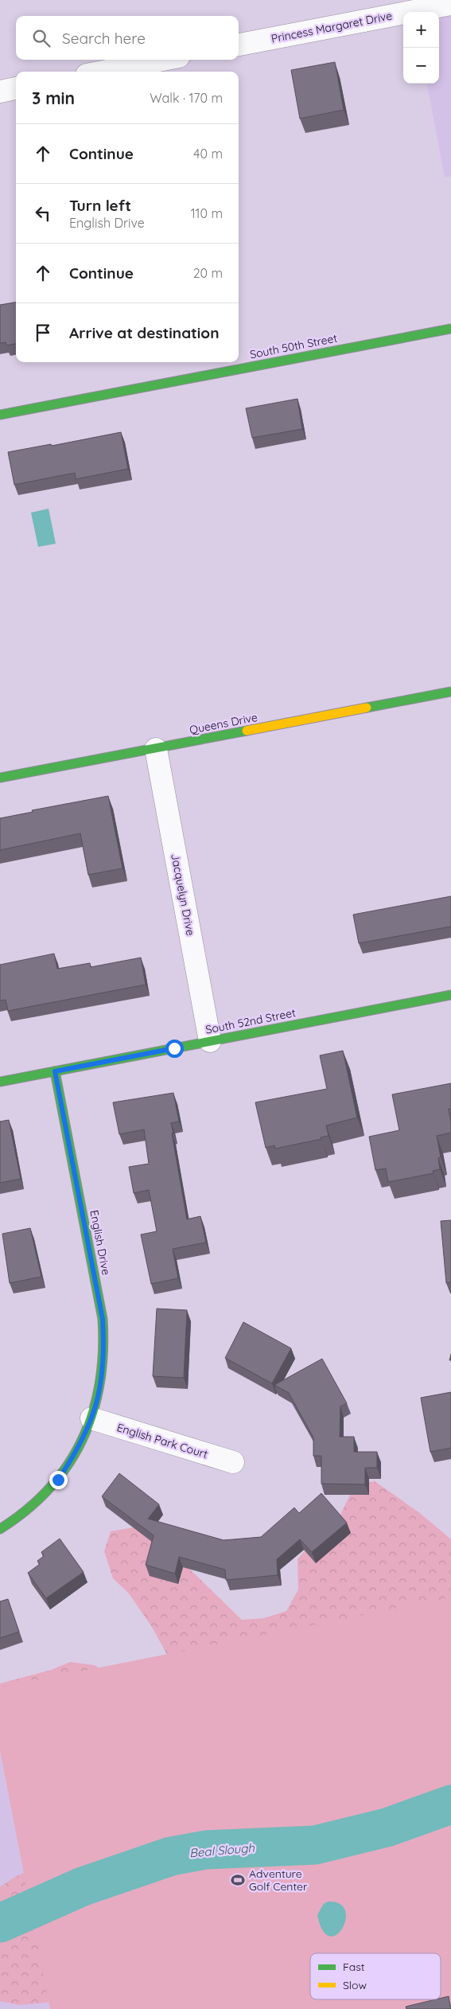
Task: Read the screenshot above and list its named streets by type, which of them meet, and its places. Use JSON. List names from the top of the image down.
{
  "streets": {
    "street": [
      "Princess Margaret Drive",
      "South 50th Street",
      "Queens Drive",
      "Jacquelyn Drive",
      "South 52nd Street",
      "English Drive",
      "English Park Court"
    ]
  },
  "crossings": [
    ["Queens Drive", "Jacquelyn Drive"],
    ["Jacquelyn Drive", "South 52nd Street"],
    ["South 52nd Street", "English Drive"],
    ["English Drive", "English Park Court"]
  ],
  "water": ["Beal Slough"],
  "places": {
    "sports": ["Adventure Golf Center"]
  },
  "legend": ["Fast", "Slow"],
  "page": {
    "map_buttons": ["+", "−"],
    "search": "Search here",
    "heading": ["3 min", "Walk · 170 m"],
    "list": [
      ["Continue", "40 m"],
      ["Turn left", "English Drive", "110 m"],
      ["Continue", "20 m"],
      "Arrive at destination"
    ]
  }
}
